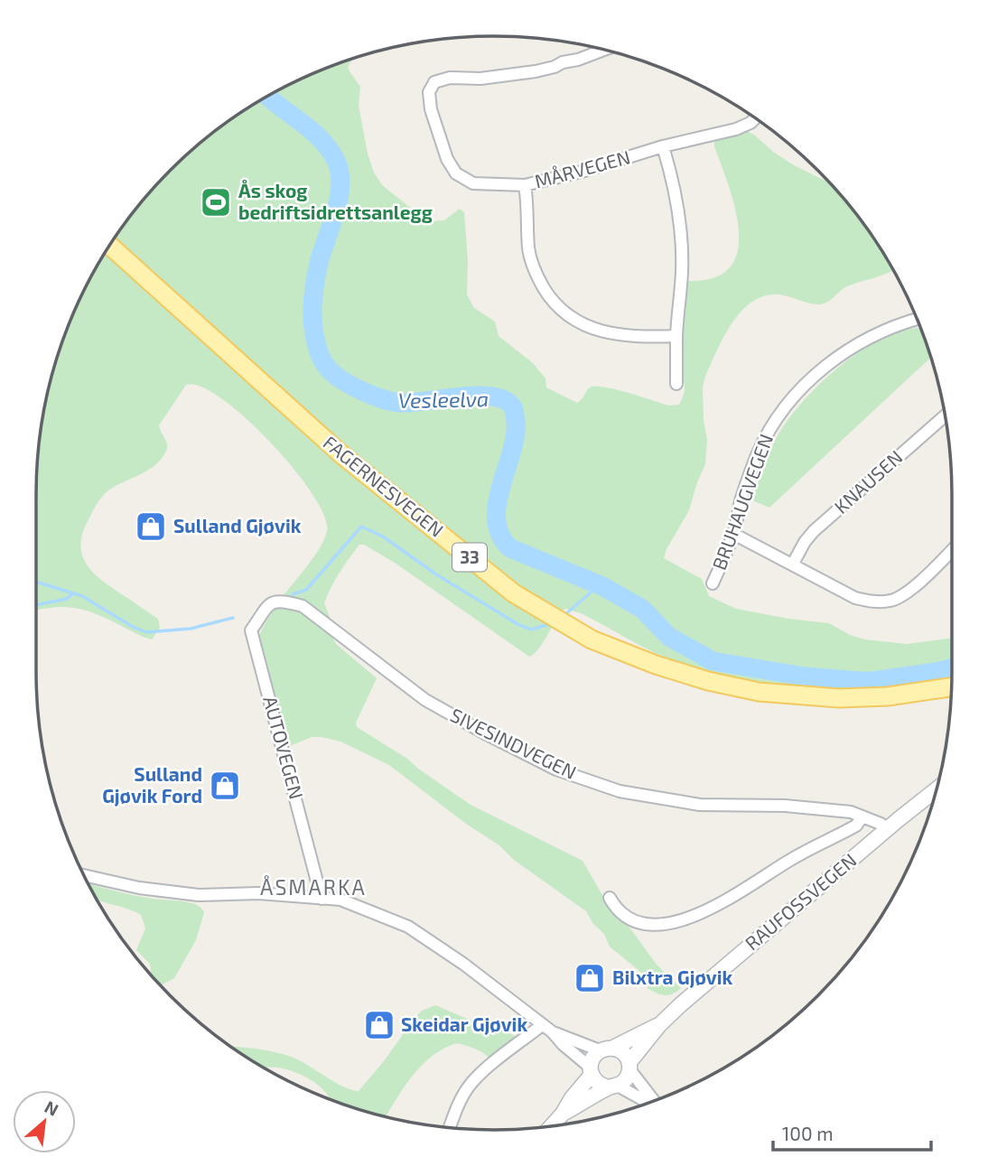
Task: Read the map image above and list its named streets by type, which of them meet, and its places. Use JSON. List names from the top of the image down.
{
  "streets": {
    "main road": ["FAGERNESVEGEN", "33", "RAUFOSSVEGEN"],
    "street": [
      "MÅRVEGEN",
      "KNAUSEN",
      "BRUHAUGVEGEN",
      "SIVESINDVEGEN",
      "AUTOVEGEN"
    ]
  },
  "crossings": [
    ["SIVESINDVEGEN", "AUTOVEGEN"],
    ["SIVESINDVEGEN", "RAUFOSSVEGEN"]
  ],
  "districts": ["ÅSMARKA"],
  "water": ["Vesleelva"],
  "places": {
    "sports": ["Ås skog bedriftsidrettsanlegg"],
    "shop": [
      "Sulland Gjøvik",
      "Sulland Gjøvik Ford",
      "Bilxtra Gjøvik",
      "Skeidar Gjøvik"
    ]
  },
  "scale_bar": "100 m",
  "north": "top right"
}
